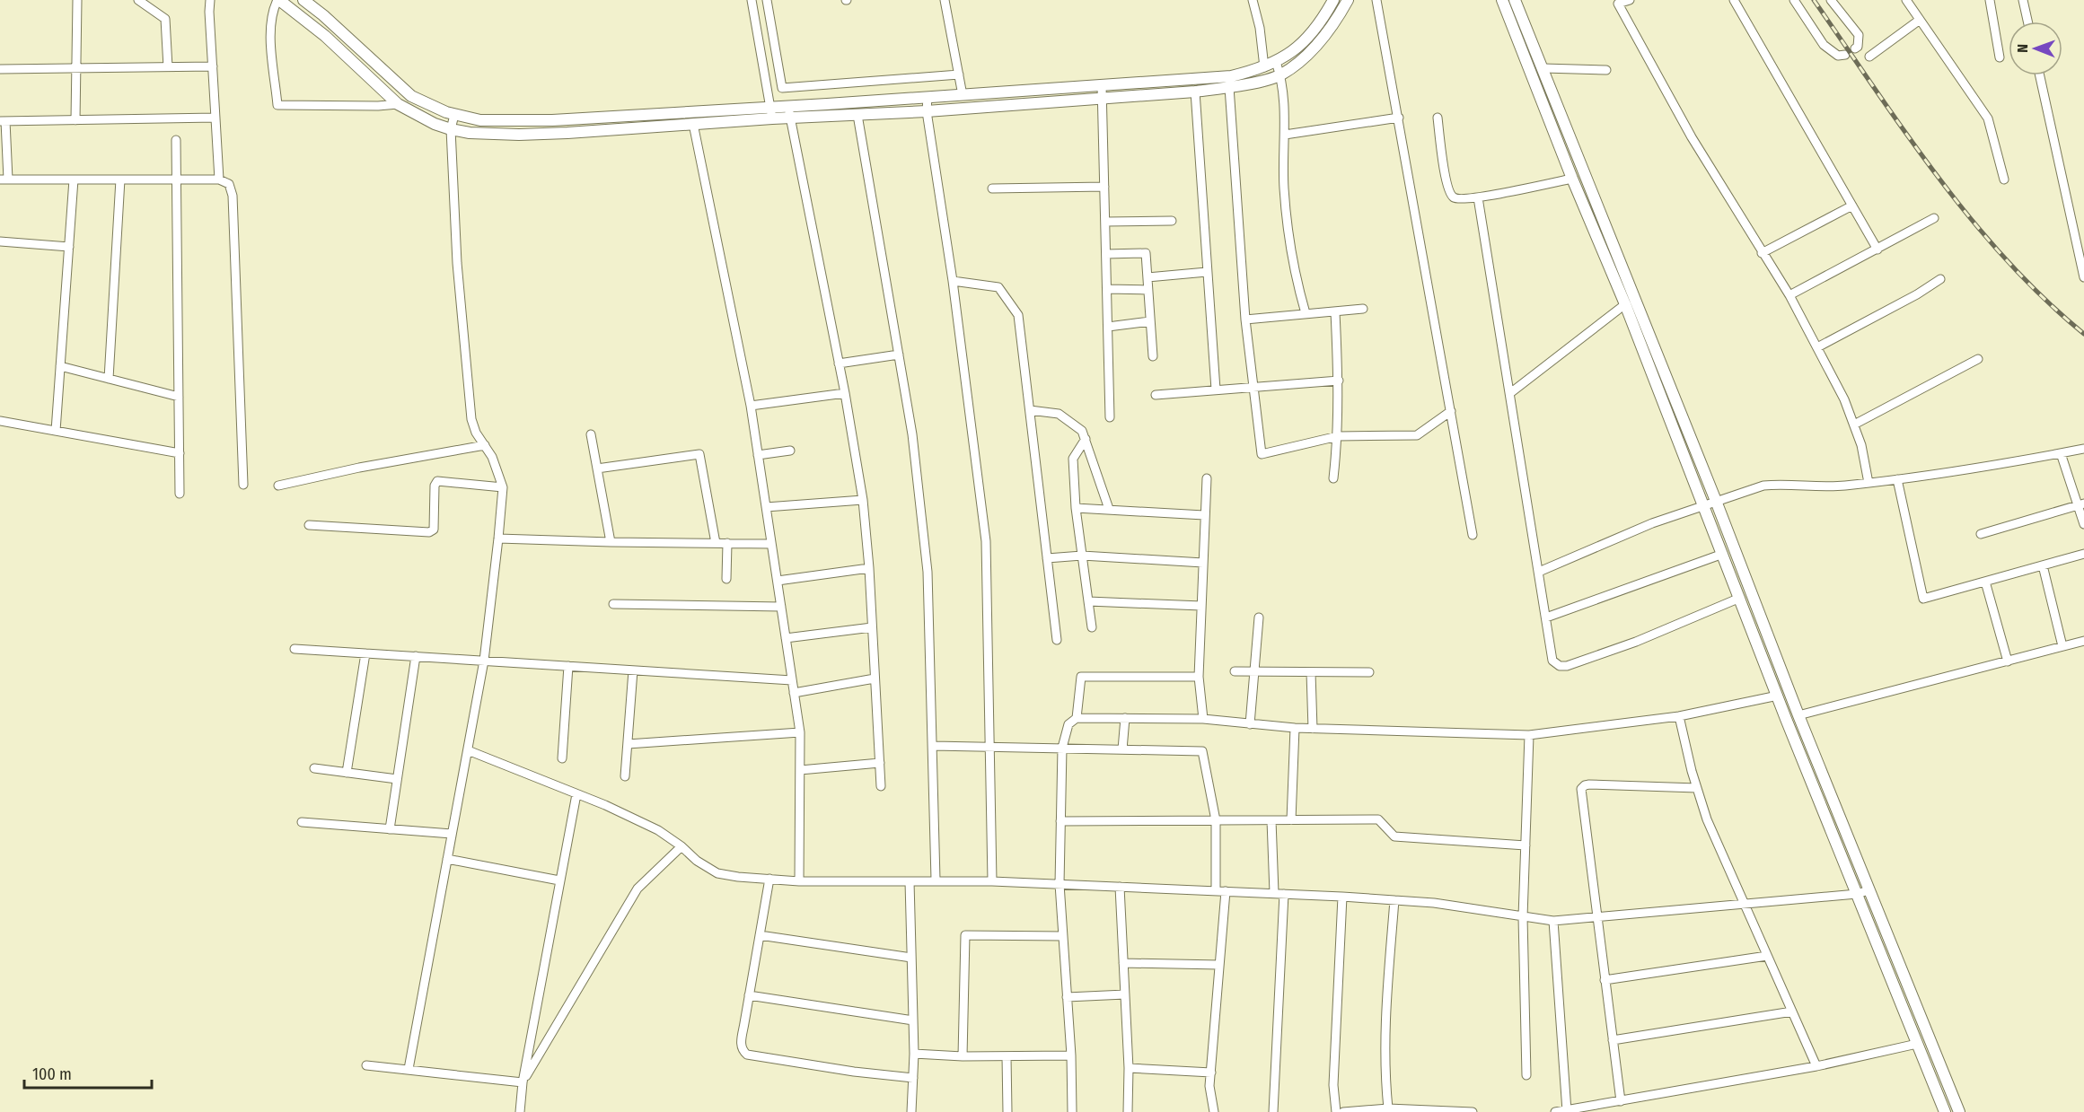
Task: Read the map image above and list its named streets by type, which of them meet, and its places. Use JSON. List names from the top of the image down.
{
  "scale_bar": "100 m",
  "north": "left"
}
